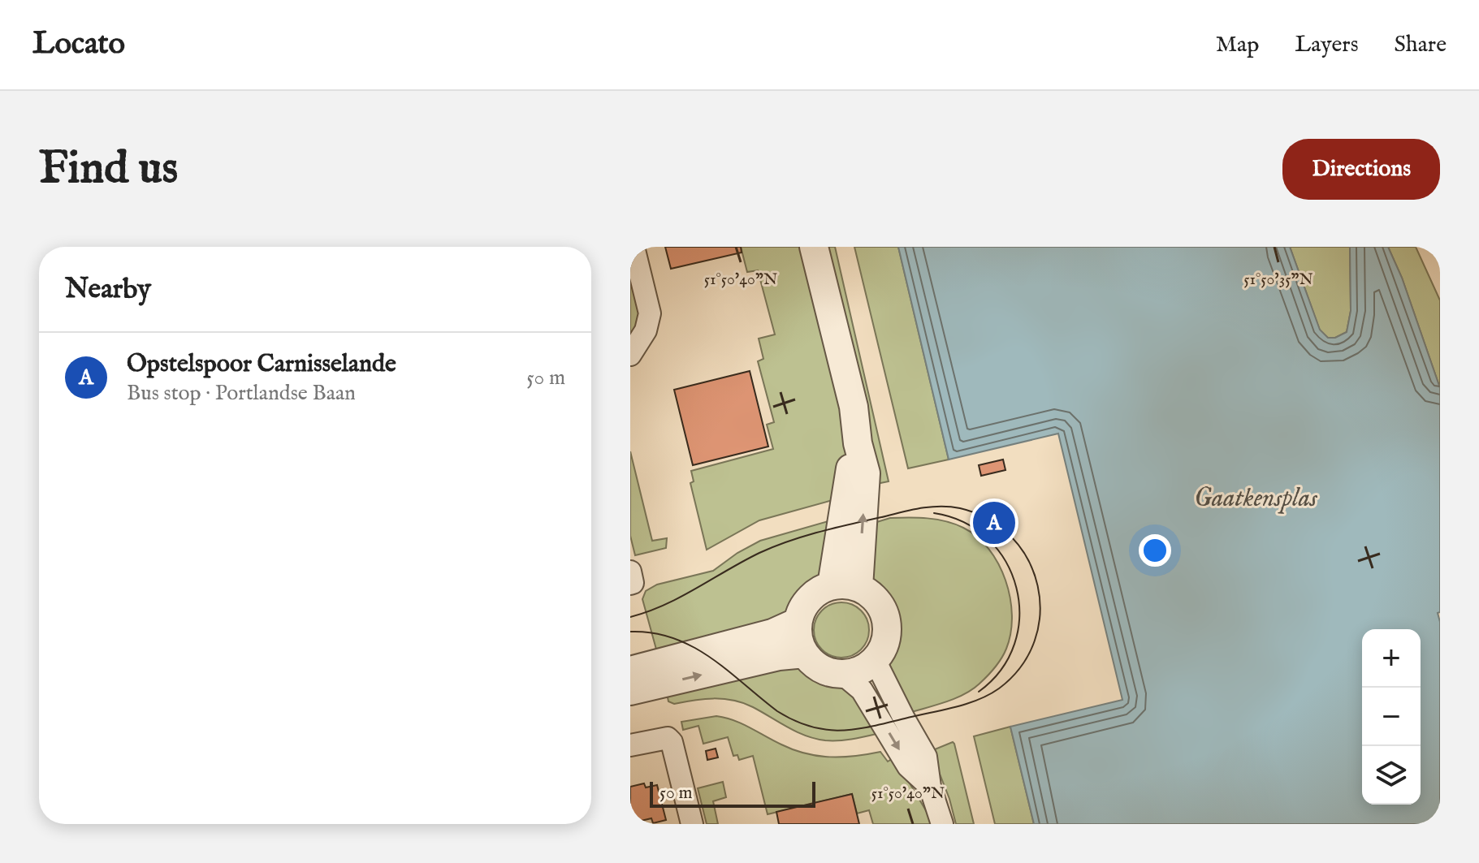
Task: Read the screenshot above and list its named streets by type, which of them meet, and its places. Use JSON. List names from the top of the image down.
{
  "water": ["Gaatkensplas"],
  "scale_bar": "50 m",
  "page": {
    "header": "Locato",
    "nav": ["Map", "Layers", "Share"],
    "buttons": "Directions",
    "title": "Find us",
    "heading": "Nearby",
    "list": [
      {
        "mark": "A",
        "name": "Opstelspoor Carnisselande",
        "note": "Bus stop · Portlandse Baan",
        "value": "50 m"
      }
    ],
    "pins": "A",
    "map_buttons": ["+", "−"],
    "scale": "50 m"
  },
  "coordinates": ["51°50'40\"N", "51°50'35\"N"]
}
